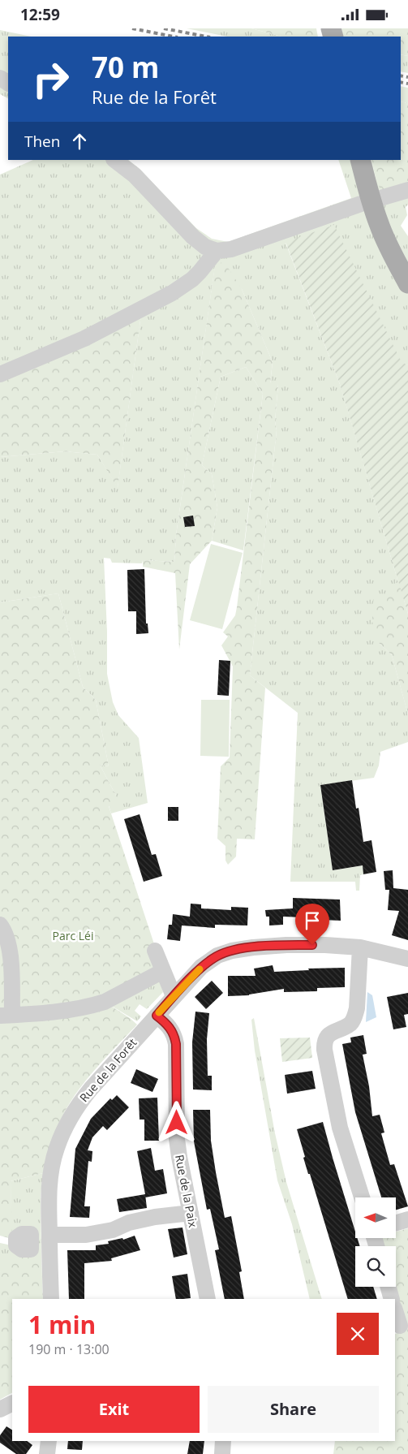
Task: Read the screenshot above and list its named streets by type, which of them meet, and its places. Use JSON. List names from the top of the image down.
{
  "streets": {
    "street": ["Rue de la Forêt", "Rue de la Paix"]
  },
  "crossings": [
    ["Rue de la Forêt", "Rue de la Paix"]
  ],
  "parks": ["Parc Léi"],
  "north": "left",
  "page": {
    "status": "12:59",
    "turn": ["70 m", "Rue de la Forêt"],
    "then": "Then",
    "heading": ["1 min", "190 m · 13:00"],
    "buttons": ["Exit", "Share"]
  }
}
